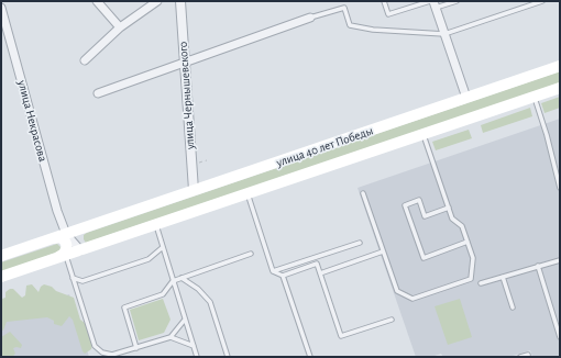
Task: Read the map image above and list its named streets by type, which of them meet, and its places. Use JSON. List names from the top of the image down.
{
  "streets": {
    "main road": ["улица 40 лет Победы"],
    "street": ["улица Чернышевского", "улица Некрасова"]
  },
  "crossings": [
    ["улица Чернышевского", "улица 40 лет Победы"],
    ["улица Некрасова", "улица 40 лет Победы"]
  ]
}
